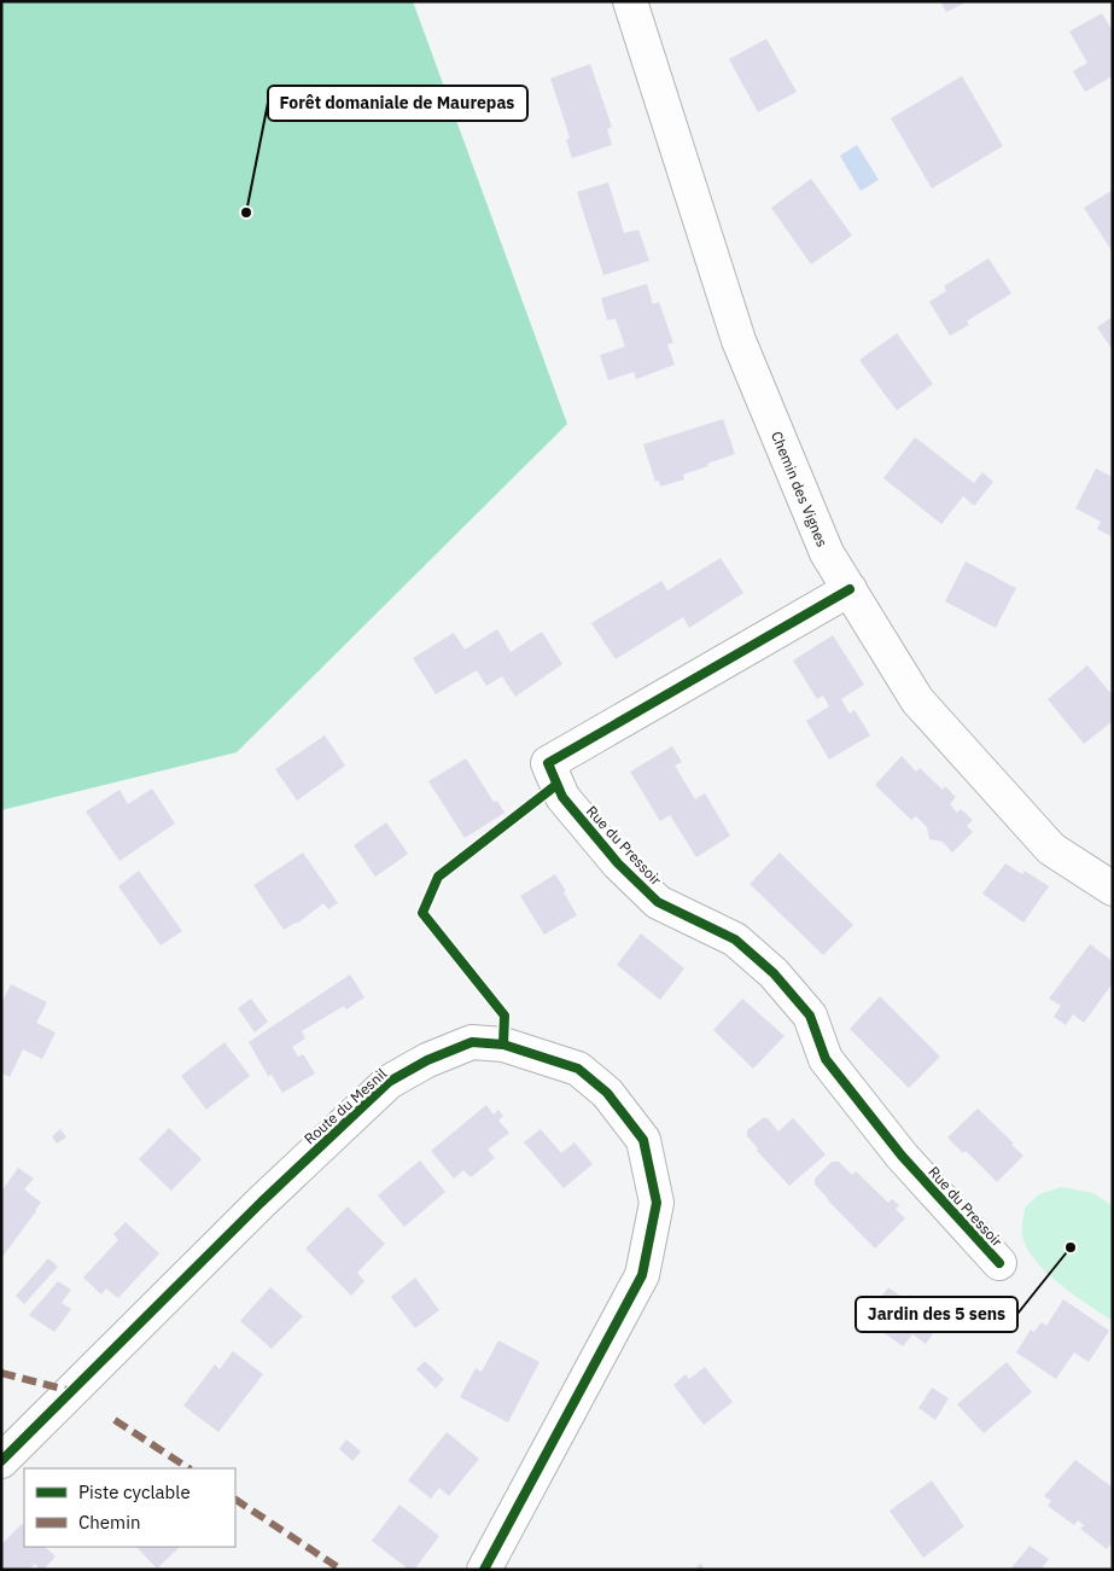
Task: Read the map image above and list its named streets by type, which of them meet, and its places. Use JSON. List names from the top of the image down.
{
  "streets": {
    "street": ["Chemin des Vignes", "Rue du Pressoir", "Route du Mesnil"]
  },
  "crossings": [
    ["Chemin des Vignes", "Rue du Pressoir"]
  ],
  "places": ["Forêt domaniale de Maurepas", "Jardin des 5 sens"],
  "legend": ["Piste cyclable", "Chemin"]
}
